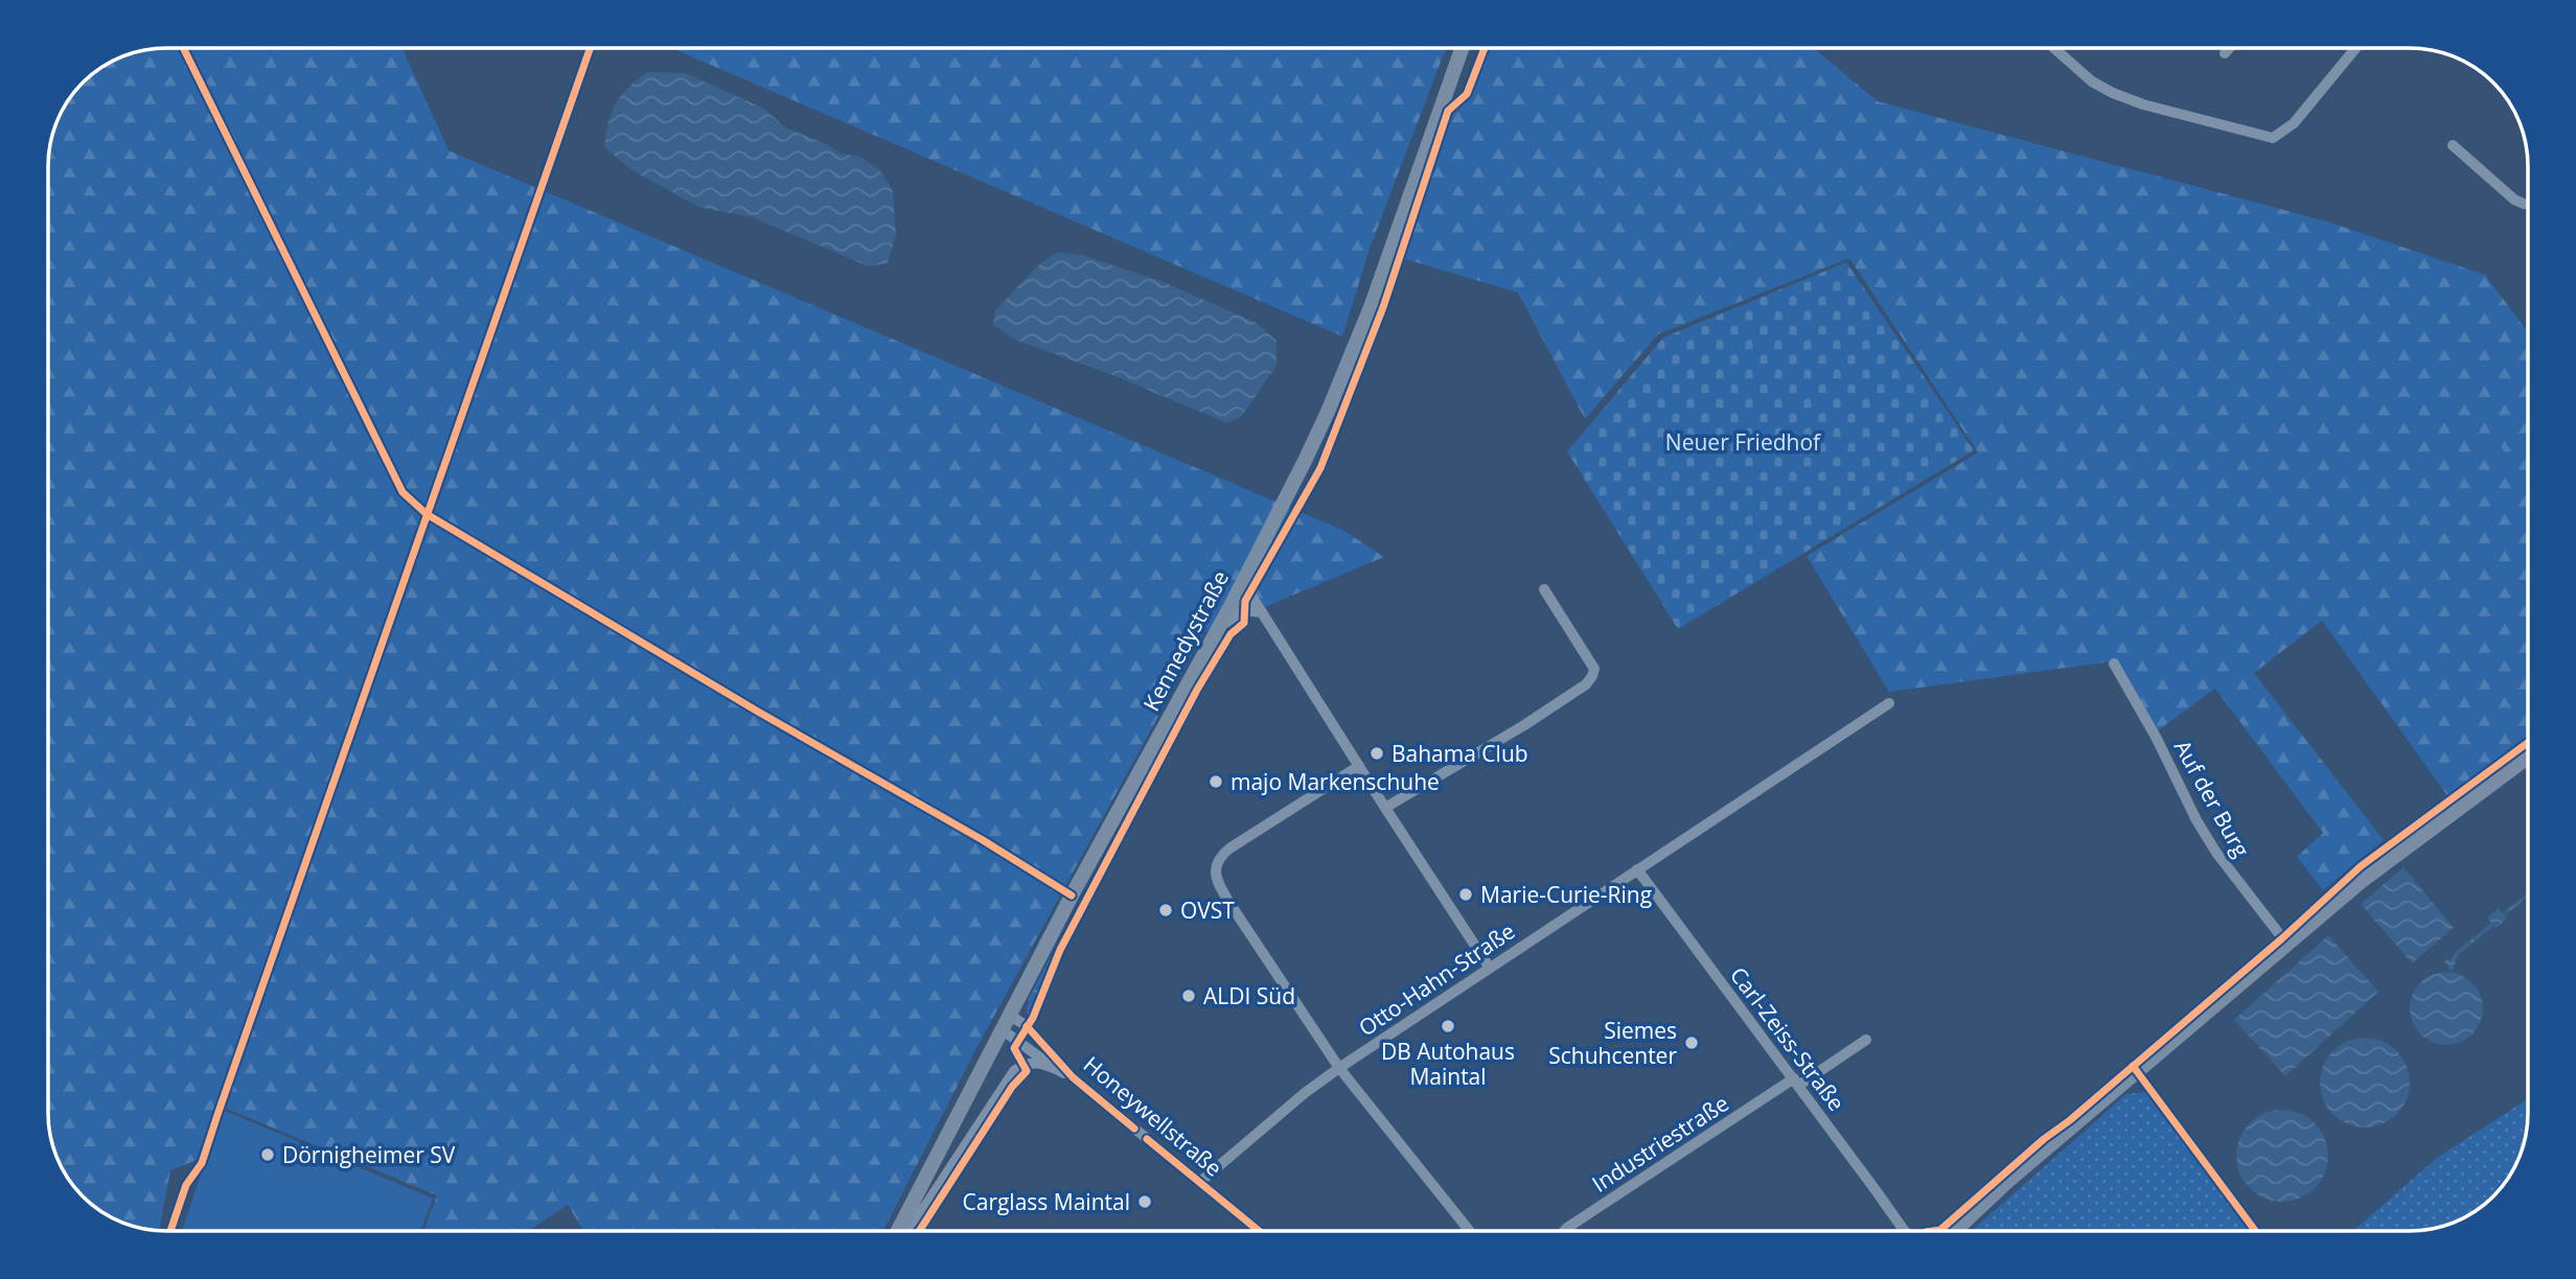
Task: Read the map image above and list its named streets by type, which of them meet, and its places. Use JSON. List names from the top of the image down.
{
  "streets": {
    "main road": ["Kennedystraße"],
    "street": [
      "Auf der Burg",
      "Otto-Hahn-Straße",
      "Carl-Zeiss-Straße",
      "Honeywellstraße",
      "Industriestraße"
    ]
  },
  "crossings": [
    ["Kennedystraße", "Honeywellstraße"],
    ["Otto-Hahn-Straße", "Carl-Zeiss-Straße"],
    ["Otto-Hahn-Straße", "Honeywellstraße"],
    ["Carl-Zeiss-Straße", "Industriestraße"]
  ],
  "parks": ["Neuer Friedhof"],
  "places": [
    "Bahama Club",
    "majo Markenschuhe",
    "Marie-Curie-Ring",
    "OVST",
    "ALDI Süd",
    "DB Autohaus Maintal",
    "Siemes Schuhcenter",
    "Dörnigheimer SV",
    "Carglass Maintal"
  ]
}
